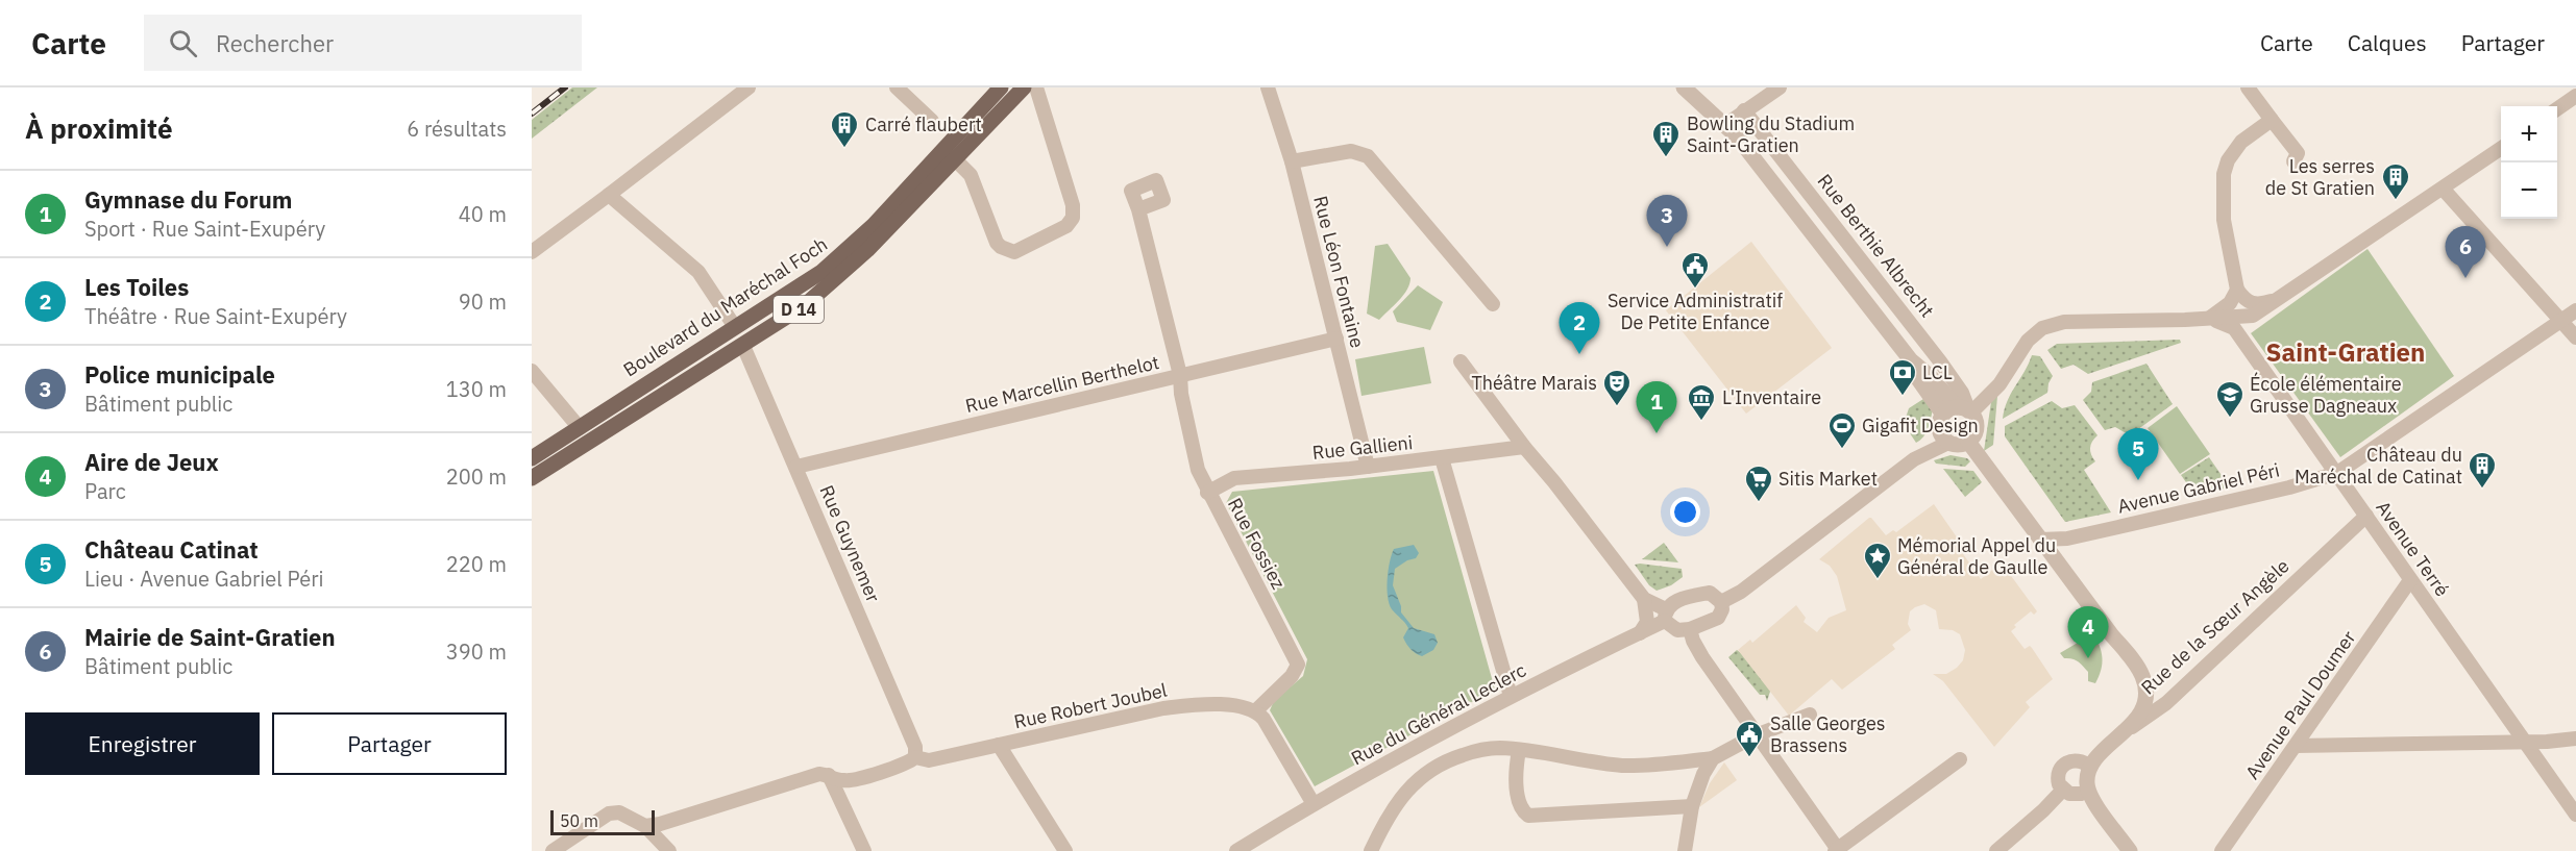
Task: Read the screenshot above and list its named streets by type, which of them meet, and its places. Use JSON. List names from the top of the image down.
{
  "streets": {
    "main road": ["Boulevard du Maréchal Foch", "D 14"],
    "street": [
      "Rue Berthie Albrecht",
      "Rue Léon Fontaine",
      "Rue Marcellin Berthelot",
      "Rue Gallieni",
      "Avenue Gabriel Péri",
      "Rue Guynemer",
      "Rue Fossiez",
      "Avenue Terré",
      "Rue de la Sœur Angèle",
      "Avenue Paul Doumer",
      "Rue Robert Joubel",
      "Rue du Général Leclerc"
    ]
  },
  "crossings": [
    ["Rue Léon Fontaine", "Rue Marcellin Berthelot"],
    ["Rue Léon Fontaine", "Rue Gallieni"],
    ["Boulevard du Maréchal Foch", "Rue Guynemer"],
    ["Rue Marcellin Berthelot", "Rue Guynemer"],
    ["Rue Marcellin Berthelot", "Rue Fossiez"],
    ["Rue Gallieni", "Rue Fossiez"],
    ["Avenue Gabriel Péri", "Avenue Terré"],
    ["Rue Guynemer", "Rue Robert Joubel"],
    ["Rue Fossiez", "Rue Robert Joubel"],
    ["Avenue Terré", "Rue de la Sœur Angèle"],
    ["Avenue Terré", "Avenue Paul Doumer"]
  ],
  "districts": ["Saint-Gratien"],
  "places": {
    "building": [
      "Carré flaubert",
      "Bowling du Stadium Saint-Gratien",
      "Les serres de St Gratien",
      "Château du Maréchal de Catinat"
    ],
    "public building": ["Service Administratif De Petite Enfance", "Salle Georges Brassens"],
    "bank": ["LCL"],
    "theatre": ["Théâtre Marais"],
    "school or university": ["École élémentaire Grusse Dagneaux"],
    "museum": ["L'Inventaire"],
    "sports": ["Gigafit Design"],
    "supermarket": ["Sitis Market"],
    "place": ["Mémorial Appel du Général de Gaulle"]
  },
  "scale_bar": "50 m",
  "page": {
    "header": "Carte",
    "search": "Rechercher",
    "nav": ["Carte", "Calques", "Partager"],
    "heading": ["À proximité", "6 résultats"],
    "map_buttons": ["+", "−"],
    "list": [
      {
        "mark": "1",
        "name": "Gymnase du Forum",
        "note": "Sport · Rue Saint-Exupéry",
        "value": "40 m"
      },
      {
        "mark": "2",
        "name": "Les Toiles",
        "note": "Théâtre · Rue Saint-Exupéry",
        "value": "90 m"
      },
      {
        "mark": "3",
        "name": "Police municipale",
        "note": "Bâtiment public",
        "value": "130 m"
      },
      {
        "mark": "4",
        "name": "Aire de Jeux",
        "note": "Parc",
        "value": "200 m"
      },
      {
        "mark": "5",
        "name": "Château Catinat",
        "note": "Lieu · Avenue Gabriel Péri",
        "value": "220 m"
      },
      {
        "mark": "6",
        "name": "Mairie de Saint-Gratien",
        "note": "Bâtiment public",
        "value": "390 m"
      }
    ],
    "pins": [
      "3",
      "6",
      "2",
      "1",
      "5",
      "4"
    ],
    "buttons": ["Enregistrer", "Partager"],
    "scale": "50 m"
  }
}
